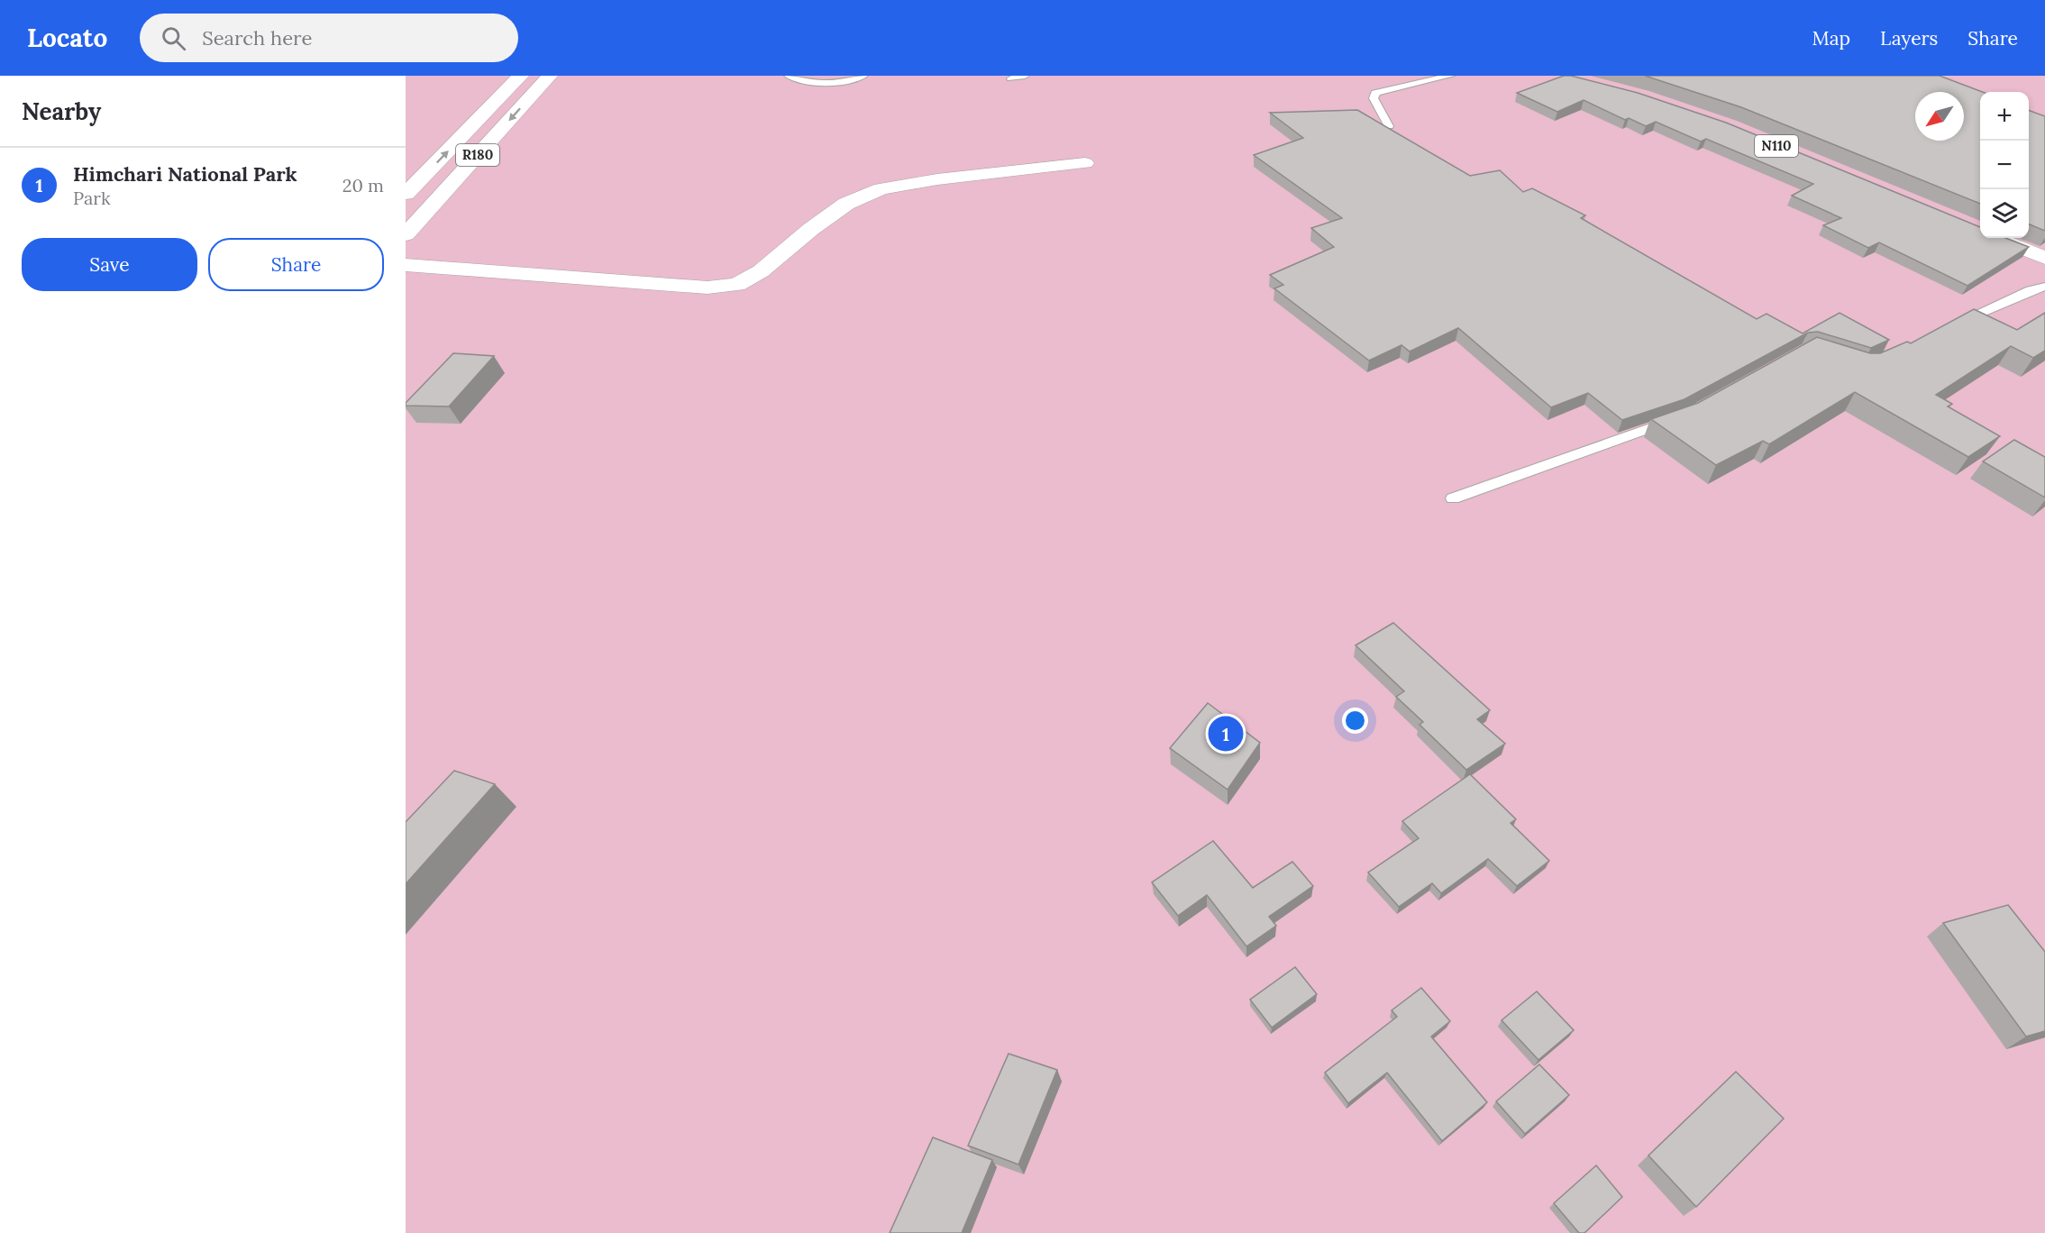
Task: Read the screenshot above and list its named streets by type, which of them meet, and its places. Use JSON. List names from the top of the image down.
{
  "streets": {
    "main road": ["R180"]
  },
  "north": "bottom left",
  "page": {
    "header": "Locato",
    "search": "Search here",
    "nav": ["Map", "Layers", "Share"],
    "heading": "Nearby",
    "map_buttons": ["+", "−"],
    "list": [
      {
        "mark": "1",
        "name": "Himchari National Park",
        "note": "Park",
        "value": "20 m"
      }
    ],
    "buttons": ["Save", "Share"],
    "pins": "1"
  }
}
